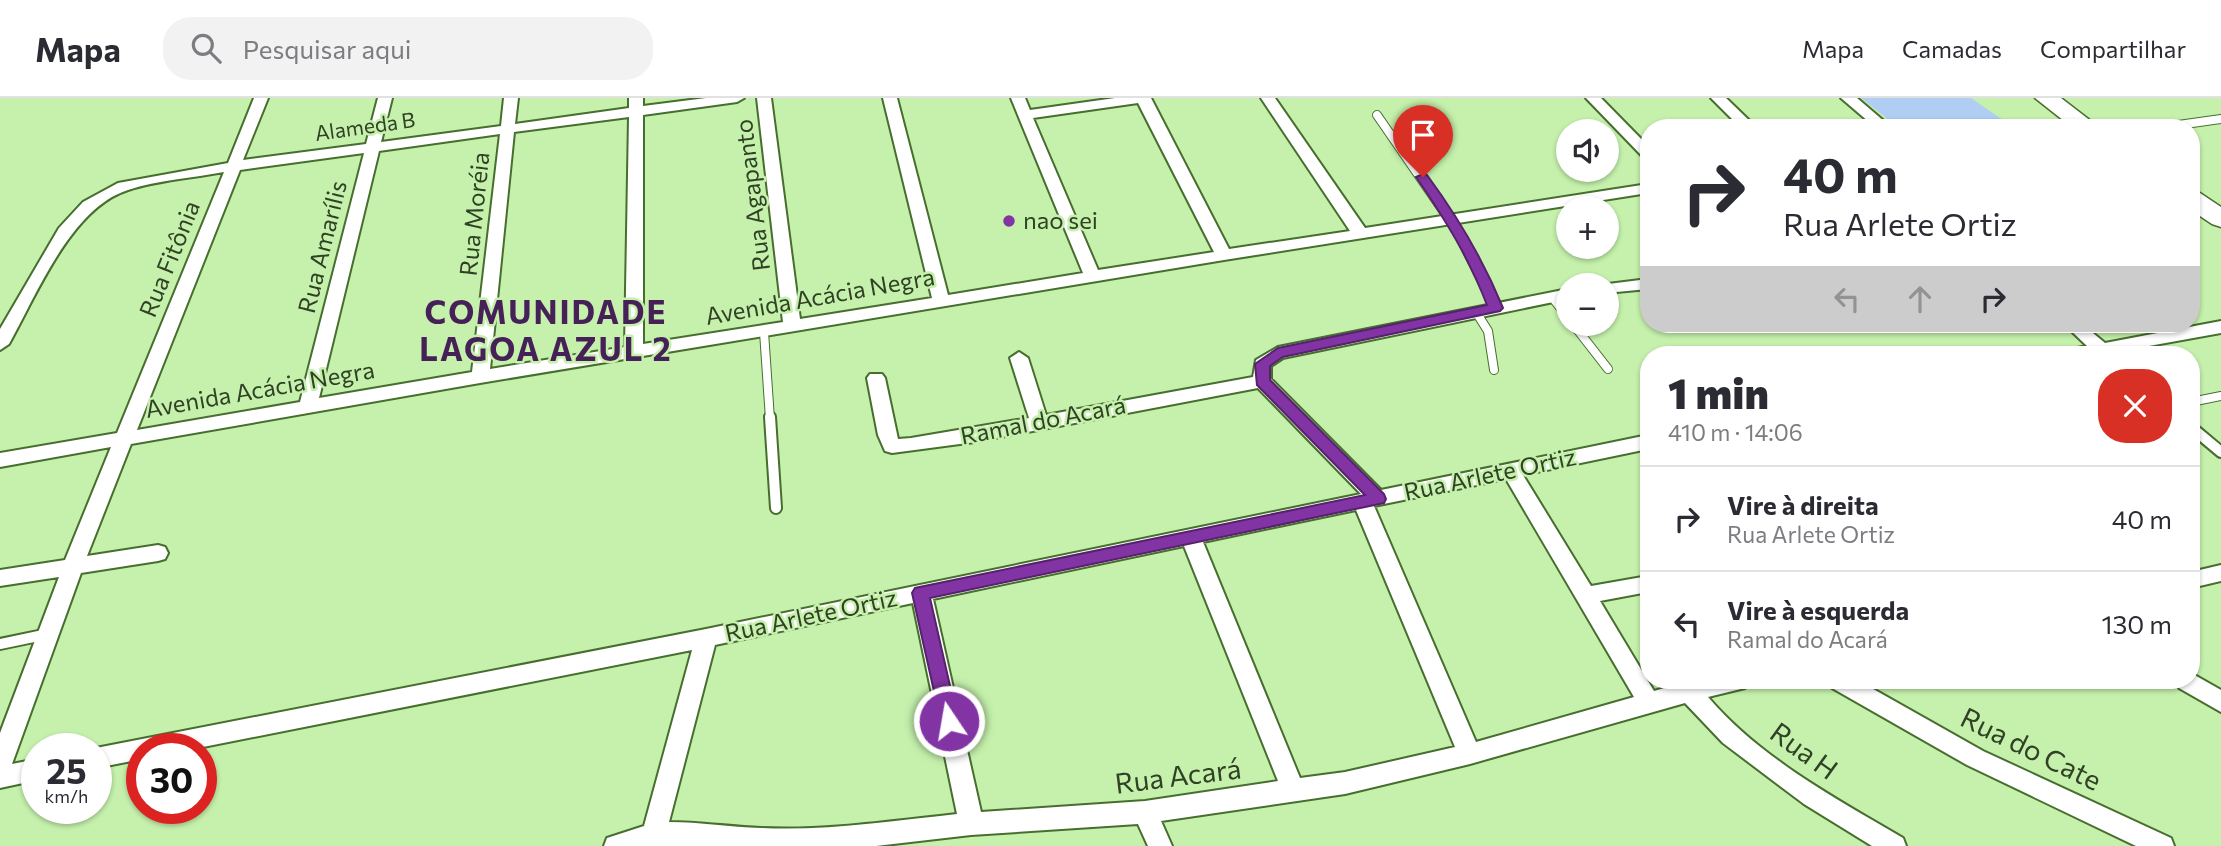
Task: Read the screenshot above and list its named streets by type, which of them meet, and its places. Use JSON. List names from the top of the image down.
{
  "streets": {
    "street": [
      "Alameda B",
      "Rua Agapanto",
      "Rua Moréia",
      "Rua Amarílis",
      "Rua Fitônia",
      "Avenida Acácia Negra",
      "Ramal do Acará",
      "Rua Arlete Ortiz",
      "Rua do Cate",
      "Rua H",
      "Rua Acará"
    ]
  },
  "crossings": [
    ["Alameda B", "Rua Moréia"],
    ["Alameda B", "Rua Amarílis"],
    ["Alameda B", "Rua Fitônia"],
    ["Rua Agapanto", "Avenida Acácia Negra"],
    ["Rua Moréia", "Avenida Acácia Negra"],
    ["Rua Amarílis", "Avenida Acácia Negra"],
    ["Rua Fitônia", "Avenida Acácia Negra"],
    ["Rua H", "Rua Acará"]
  ],
  "districts": ["COMUNIDADE LAGOA AZUL 2"],
  "places": ["nao sei"],
  "page": {
    "header": "Mapa",
    "search": "Pesquisar aqui",
    "nav": ["Mapa", "Camadas", "Compartilhar"],
    "map_buttons": ["+", "−"],
    "turn": ["40 m", "Rua Arlete Ortiz"],
    "heading": ["1 min", "410 m · 14:06"],
    "list": [
      {
        "name": "Vire à direita",
        "note": "Rua Arlete Ortiz",
        "value": "40 m"
      },
      {
        "name": "Vire à esquerda",
        "note": "Ramal do Acará",
        "value": "130 m"
      }
    ],
    "speed": "25 km/h",
    "limit": "30"
  }
}
